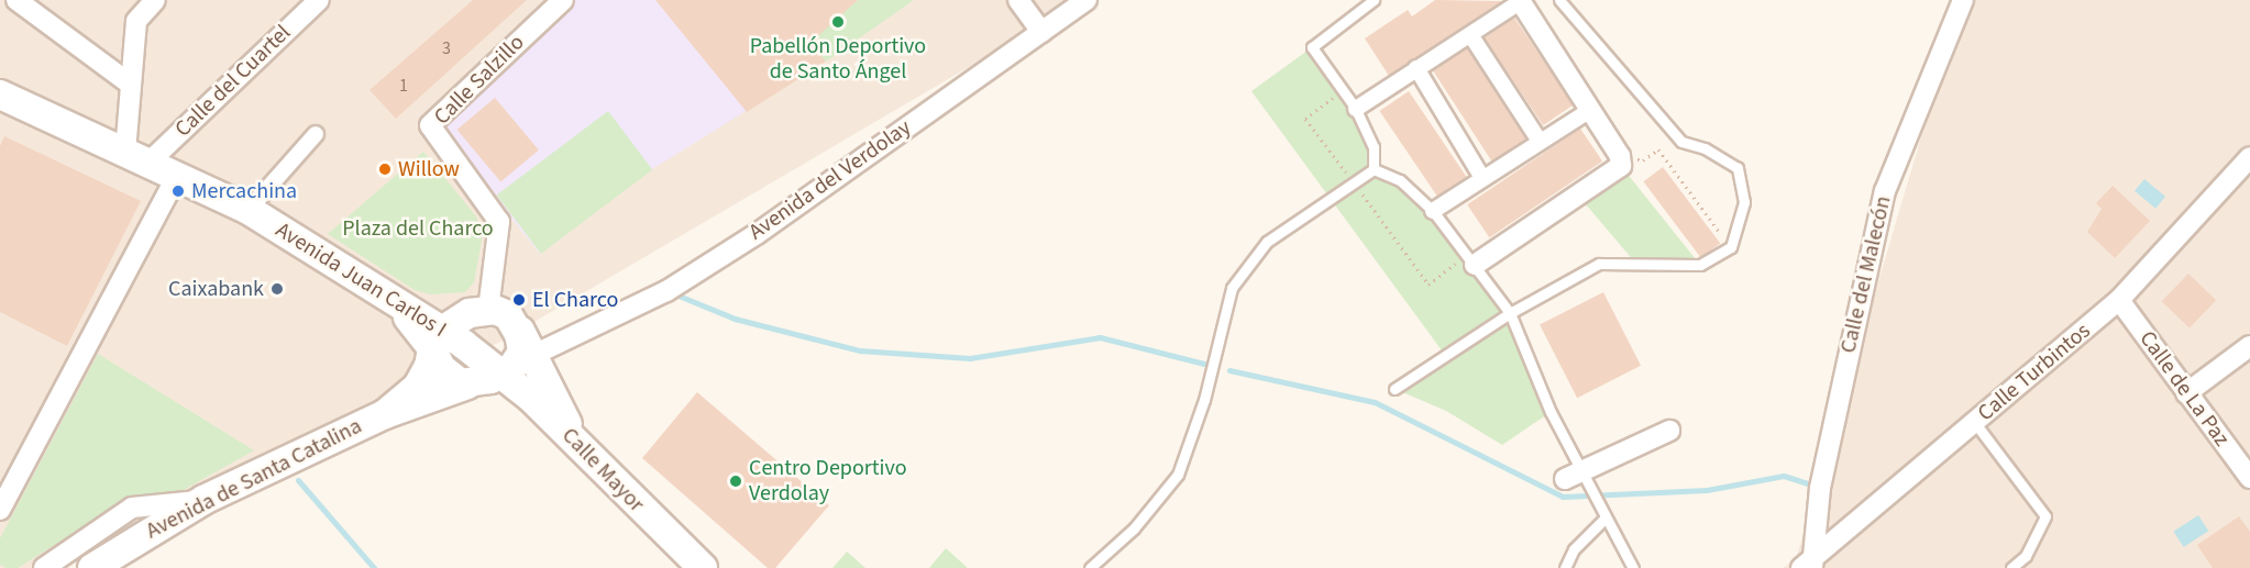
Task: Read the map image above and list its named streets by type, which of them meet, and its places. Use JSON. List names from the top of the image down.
{
  "streets": {
    "main road": ["Avenida Juan Carlos I", "Calle Mayor", "Avenida de Santa Catalina"],
    "street": [
      "Calle Salzillo",
      "Calle del Cuartel",
      "Avenida del Verdolay",
      "Calle del Malecón",
      "Calle Turbintos",
      "Calle de La Paz"
    ]
  },
  "crossings": [
    ["Calle del Cuartel", "Avenida Juan Carlos I"],
    ["Avenida del Verdolay", "Avenida Juan Carlos I"],
    ["Avenida del Verdolay", "Calle Mayor"],
    ["Calle del Malecón", "Calle Turbintos"],
    ["Avenida Juan Carlos I", "Calle Mayor"],
    ["Avenida Juan Carlos I", "Avenida de Santa Catalina"],
    ["Calle Turbintos", "Calle de La Paz"]
  ],
  "parks": ["Plaza del Charco"],
  "places": [
    "Pabellón Deportivo de Santo Ángel",
    "Willow",
    "Mercachina",
    "Caixabank",
    "El Charco",
    "Centro Deportivo Verdolay"
  ],
  "house_numbers": ["3", "1"]
}
